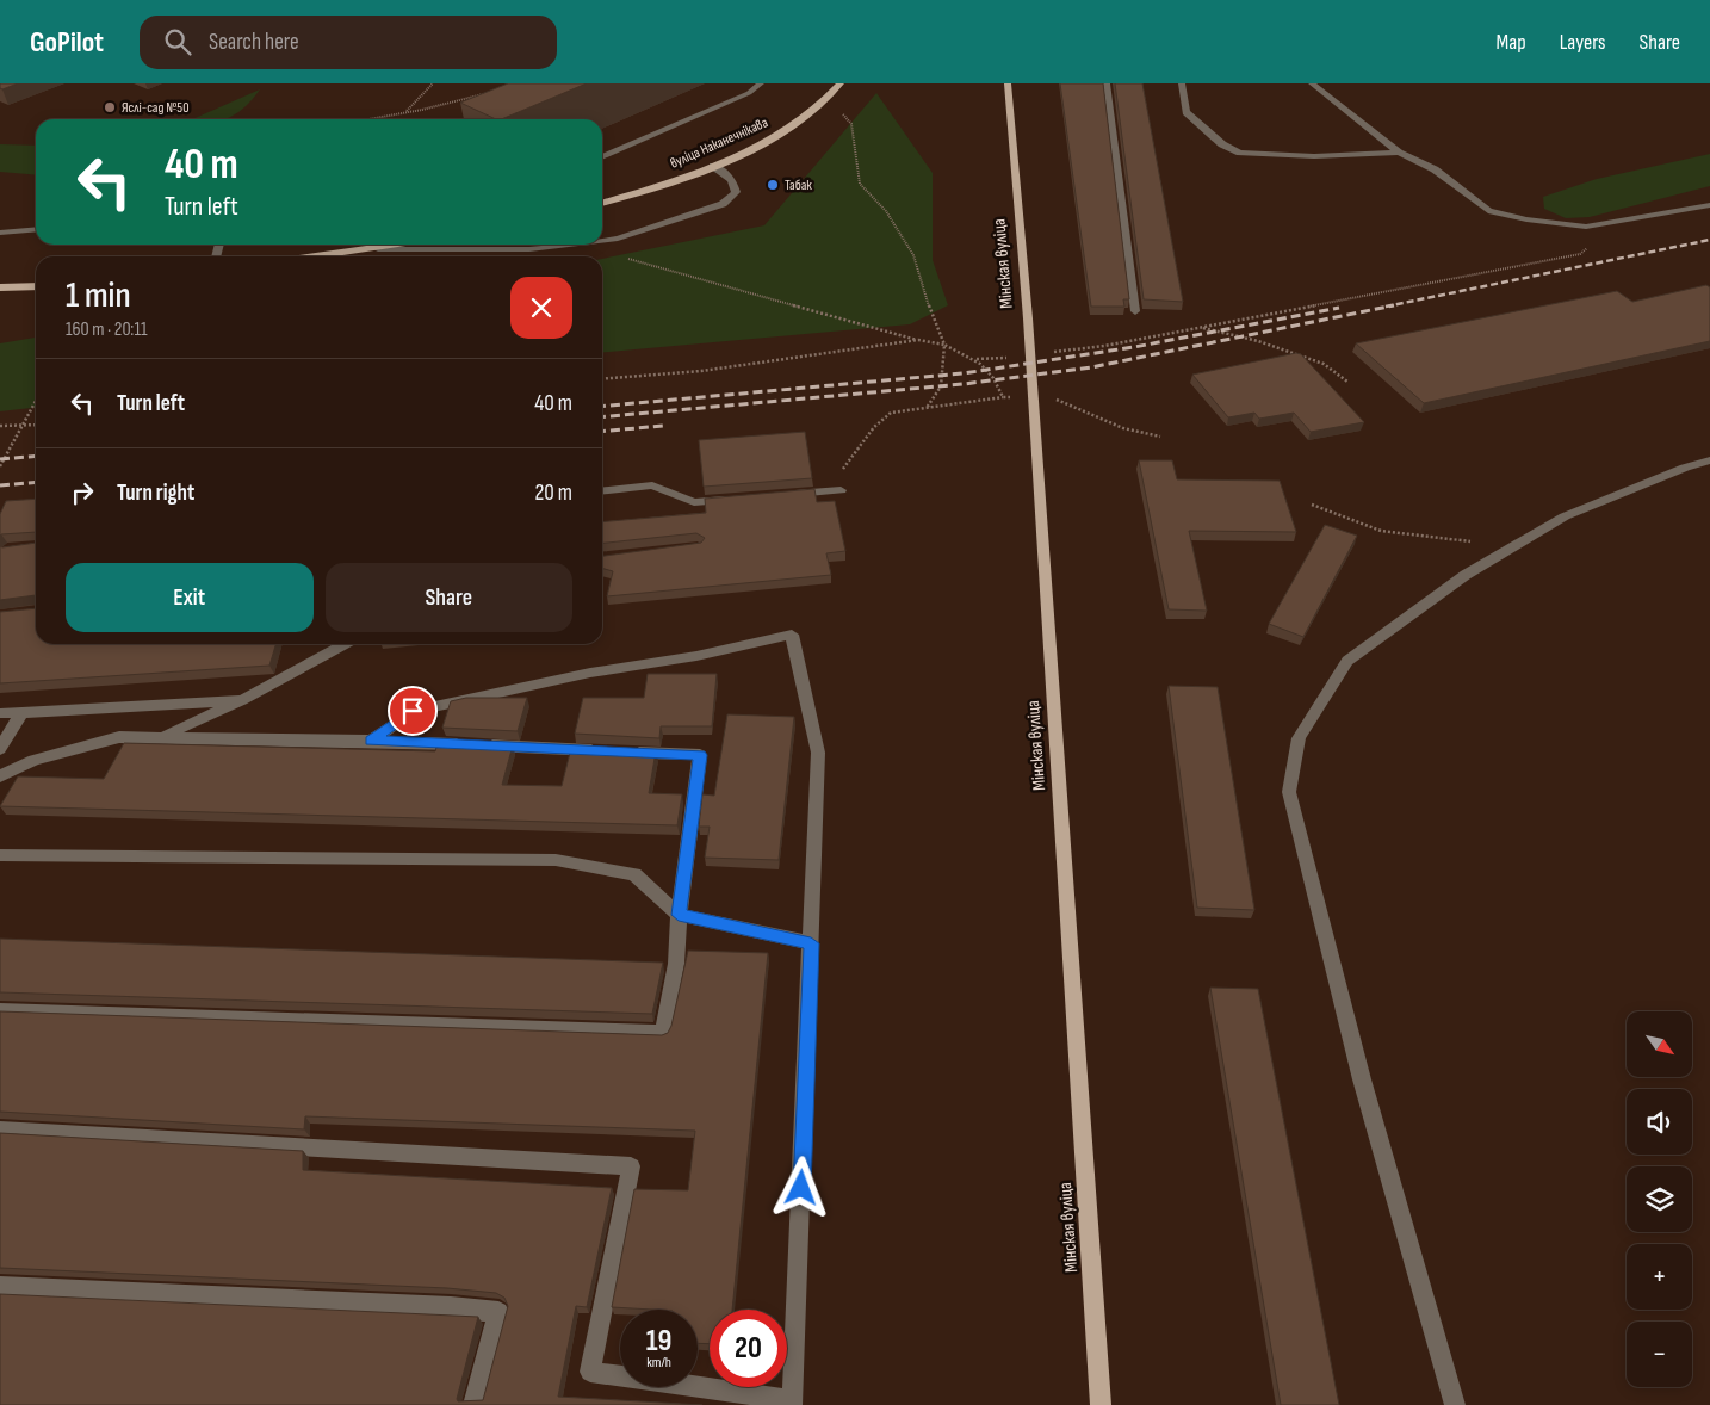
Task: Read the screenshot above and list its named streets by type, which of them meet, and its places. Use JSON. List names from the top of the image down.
{
  "streets": {
    "main road": ["вуліца Наканечнікава", "Мінская вуліца"]
  },
  "places": ["Яслі-сад №50", "Табак"],
  "north": "bottom right",
  "page": {
    "header": "GoPilot",
    "search": "Search here",
    "nav": ["Map", "Layers", "Share"],
    "turn": ["40 m", "Turn left"],
    "heading": ["1 min", "160 m · 20:11"],
    "list": [
      {
        "name": "Turn left",
        "value": "40 m"
      },
      {
        "name": "Turn right",
        "value": "20 m"
      }
    ],
    "buttons": ["Exit", "Share"],
    "map_buttons": ["+", "−"],
    "speed": "19 km/h",
    "limit": "20"
  }
}
